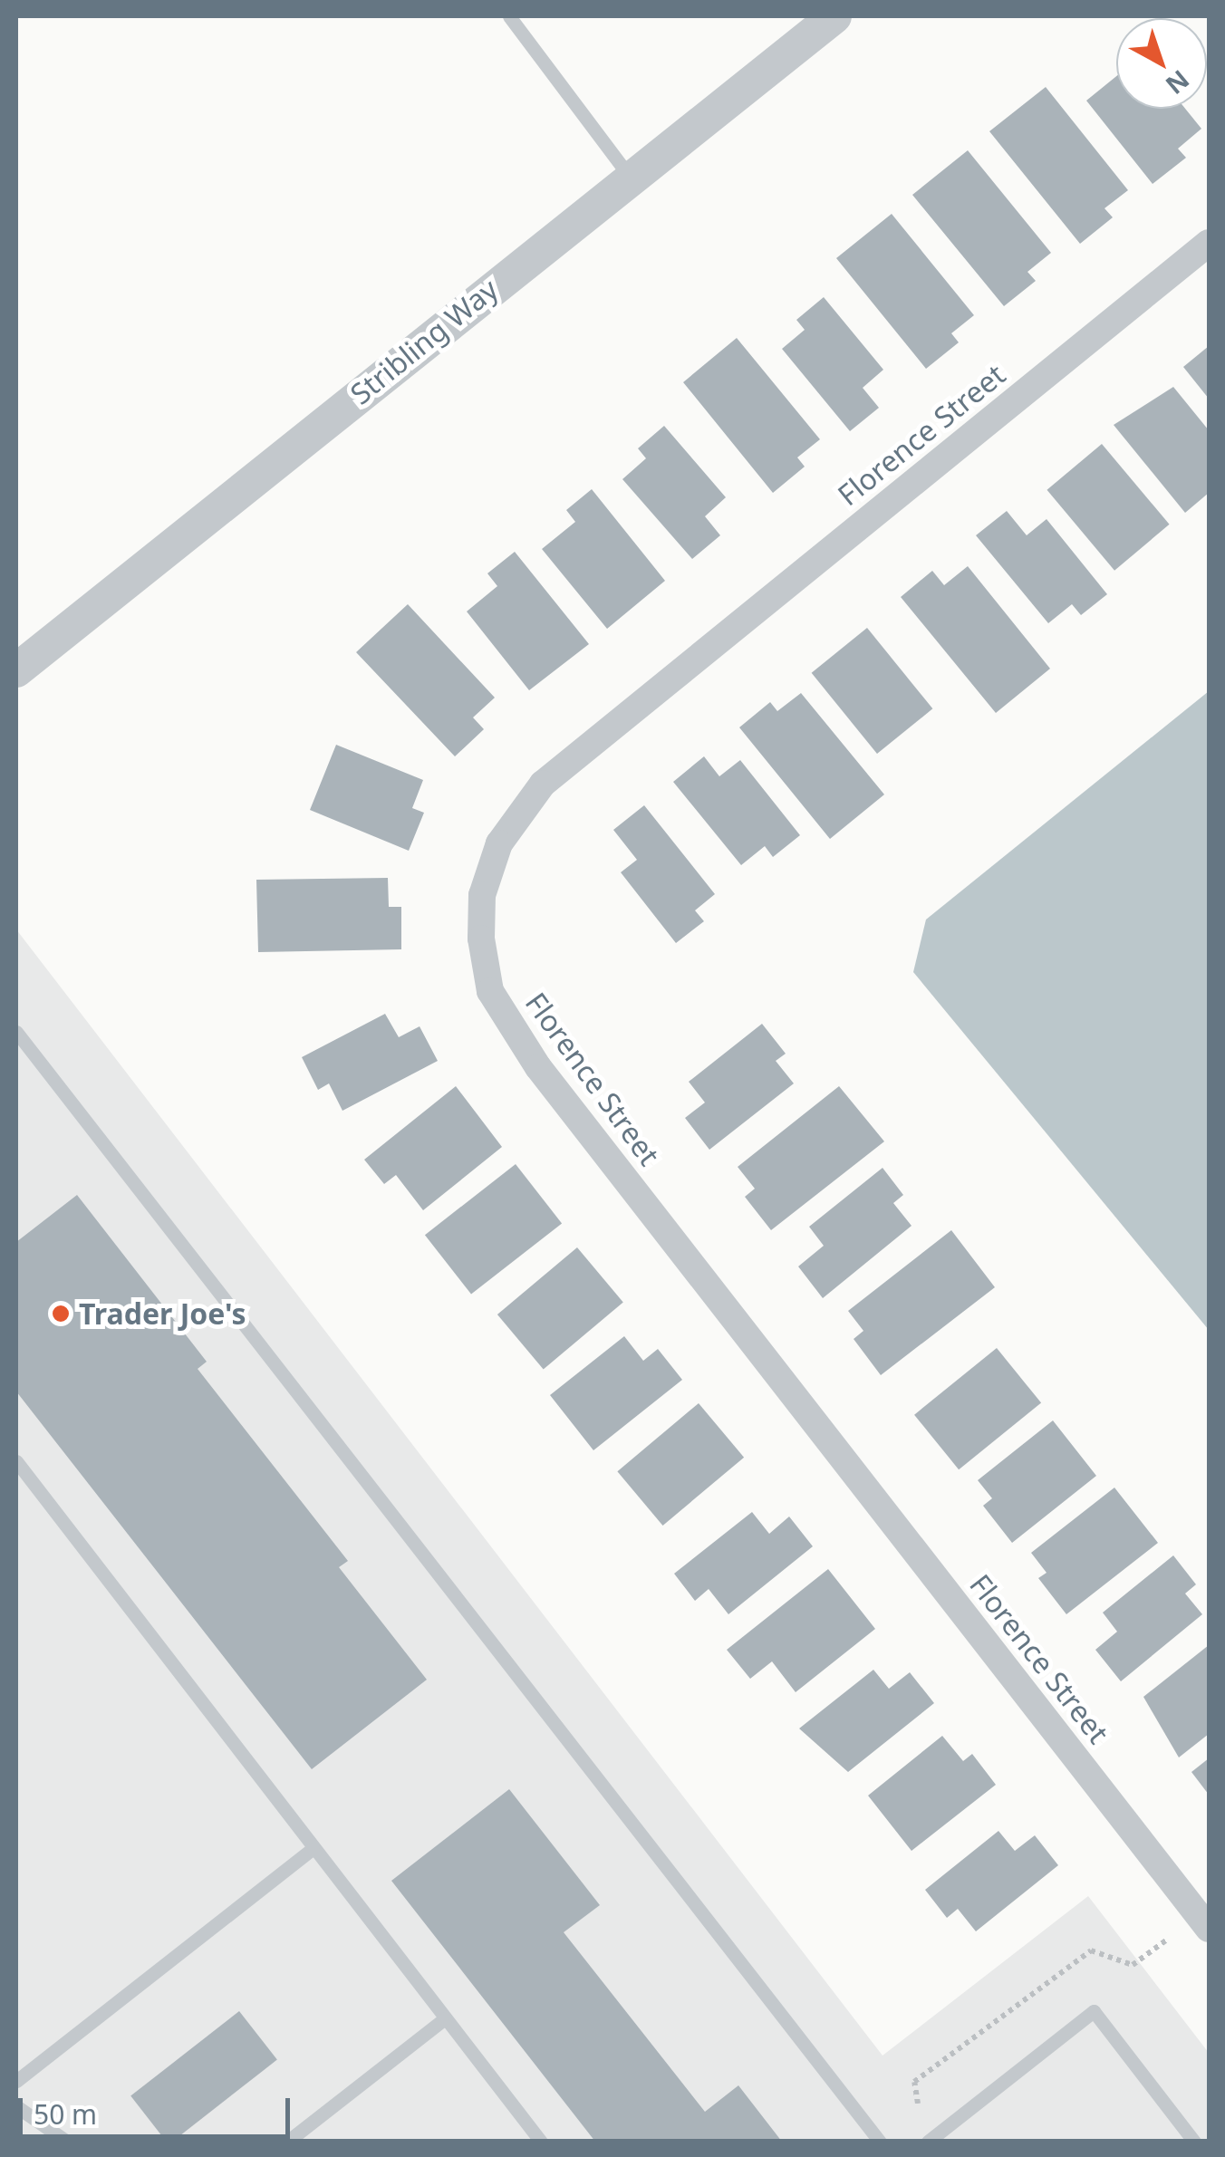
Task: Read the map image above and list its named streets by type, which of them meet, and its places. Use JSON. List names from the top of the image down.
{
  "streets": {
    "street": ["Stribling Way", "Florence Street"]
  },
  "places": ["Trader Joe's"],
  "scale_bar": "50 m",
  "north": "bottom right"
}
